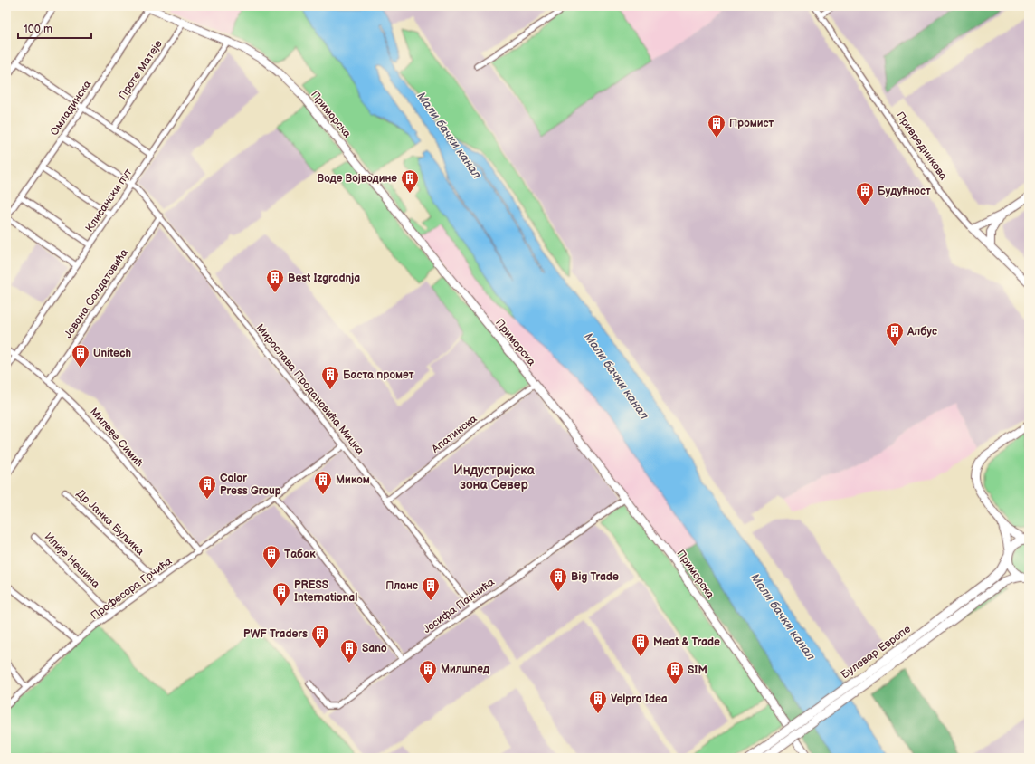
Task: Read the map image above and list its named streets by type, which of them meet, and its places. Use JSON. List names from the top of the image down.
{
  "streets": {
    "main road": ["Булевар Европе"],
    "street": [
      "Проте Матеје",
      "Омладинска",
      "Приморска",
      "Привредникова",
      "Клисански пут",
      "Јована Солдатовића",
      "Мирослава Продановића Мицка",
      "Апатинска",
      "Милеве Симић",
      "Др Јанка Буљика",
      "Илије Нешина",
      "Професора Грчића",
      "Јосифа Панчића"
    ]
  },
  "crossings": [
    ["Проте Матеје", "Приморска"],
    ["Омладинска", "Приморска"],
    ["Омладинска", "Мирослава Продановића Мицка"],
    ["Приморска", "Клисански пут"],
    ["Приморска", "Апатинска"],
    ["Приморска", "Јосифа Панчића"],
    ["Клисански пут", "Мирослава Продановића Мицка"],
    ["Клисански пут", "Милеве Симић"],
    ["Јована Солдатовића", "Мирослава Продановића Мицка"],
    ["Јована Солдатовића", "Милеве Симић"],
    ["Мирослава Продановића Мицка", "Апатинска"],
    ["Мирослава Продановића Мицка", "Професора Грчића"],
    ["Мирослава Продановића Мицка", "Јосифа Панчића"],
    ["Милеве Симић", "Професора Грчића"],
    ["Др Јанка Буљика", "Професора Грчића"],
    ["Илије Нешина", "Професора Грчића"]
  ],
  "districts": ["Индустријска зона Север"],
  "water": ["Мали бачки канал"],
  "places": {
    "building": [
      "Промист",
      "Воде Војводине",
      "Будућност",
      "Best Izgradnja",
      "Албус",
      "Unitech",
      "Баста промет",
      "Миком",
      "Color Press Group",
      "Табак",
      "Big Trade",
      "Планс",
      "PRESS International",
      "PWF Traders",
      "Meat & Trade",
      "Sano",
      "Милшпед",
      "SIM",
      "Velpro Idea"
    ]
  },
  "scale_bar": "100 m"
}
